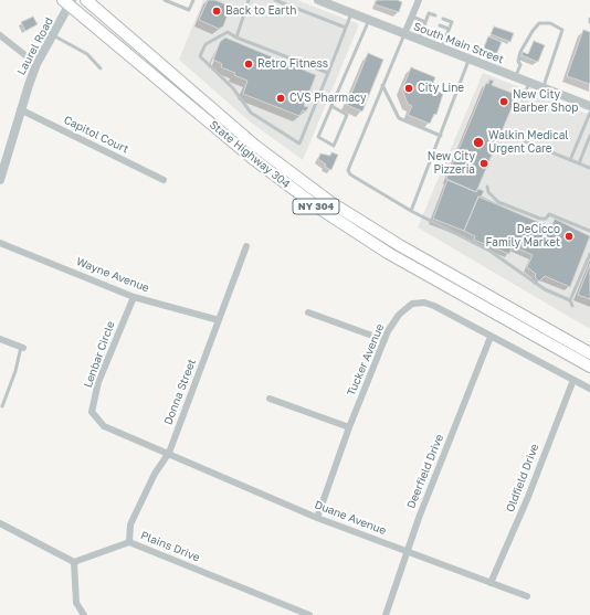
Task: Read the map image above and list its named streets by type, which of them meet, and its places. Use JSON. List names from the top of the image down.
{
  "streets": {
    "main road": ["State Highway 304", "NY 304"],
    "street": [
      "South Main Street",
      "Laurel Road",
      "Capitol Court",
      "Wayne Avenue",
      "Lenbar Circle",
      "Tucker Avenue",
      "Donna Street",
      "Deerfield Drive",
      "Oldfield Drive",
      "Duane Avenue",
      "Plains Drive"
    ]
  },
  "crossings": [
    ["Laurel Road", "Capitol Court"],
    ["Laurel Road", "State Highway 304"],
    ["Wayne Avenue", "Lenbar Circle"],
    ["Wayne Avenue", "Donna Street"],
    ["Lenbar Circle", "Donna Street"],
    ["Lenbar Circle", "Duane Avenue"],
    ["Tucker Avenue", "Deerfield Drive"],
    ["Tucker Avenue", "Oldfield Drive"],
    ["Tucker Avenue", "Duane Avenue"],
    ["Donna Street", "Duane Avenue"],
    ["Donna Street", "Plains Drive"],
    ["Deerfield Drive", "Duane Avenue"],
    ["Oldfield Drive", "Duane Avenue"]
  ],
  "places": [
    "Back to Earth",
    "Retro Fitness",
    "City Line",
    "CVS Pharmacy",
    "New City Barber Shop",
    "Walkin Medical Urgent Care",
    "New City Pizzeria",
    "DeCicco Family Market"
  ]
}
